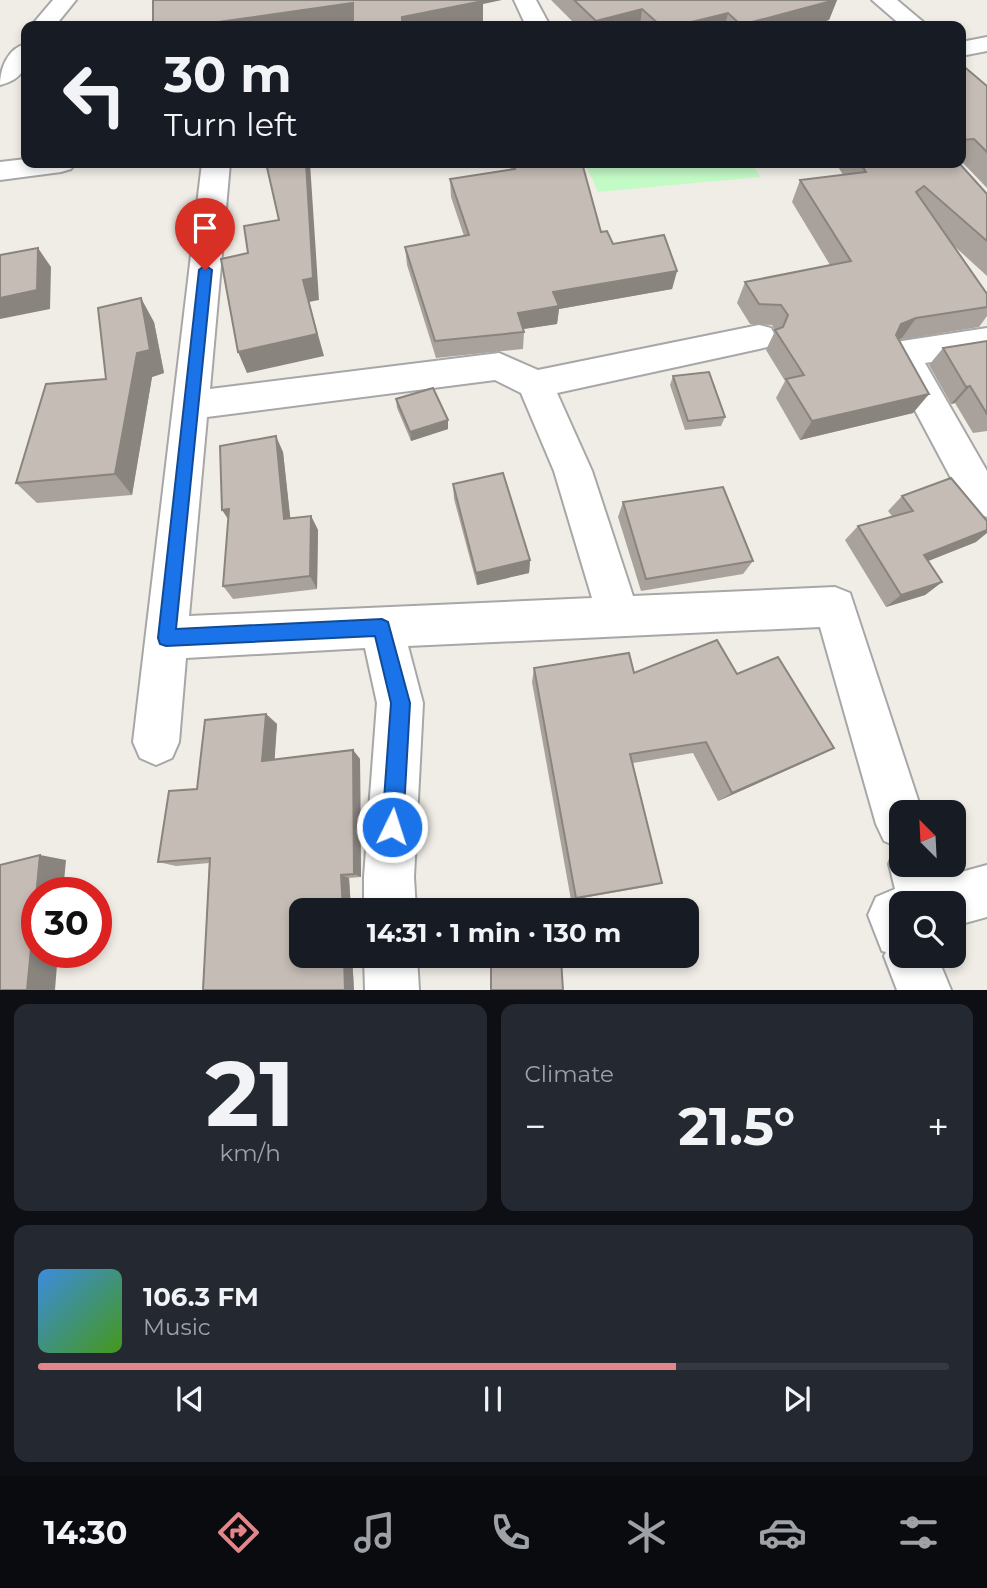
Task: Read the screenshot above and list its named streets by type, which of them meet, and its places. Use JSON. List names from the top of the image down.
{
  "north": "top left",
  "page": {
    "turn": ["30 m", "Turn left"],
    "limit": "30",
    "trip": "14:31 · 1 min · 130 m",
    "tile": [
      ["21", "km/h"],
      "Climate"
    ],
    "heat": ["−", "21.5°", "+"],
    "song": ["106.3 FM", "Music"],
    "tabs": "14:30"
  }
}
